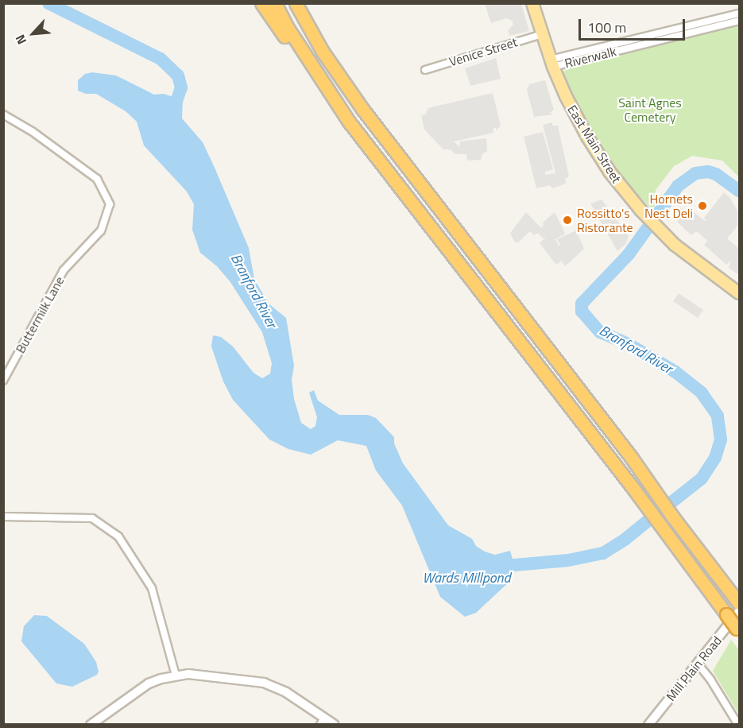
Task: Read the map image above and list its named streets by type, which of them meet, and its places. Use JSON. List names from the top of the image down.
{
  "streets": {
    "main road": ["East Main Street"],
    "street": [
      "Venice Street",
      "Riverwalk",
      "Buttermilk Lane",
      "Mill Plain Road"
    ]
  },
  "crossings": [
    ["Venice Street", "East Main Street"],
    ["Riverwalk", "East Main Street"]
  ],
  "water": ["Branford River", "Wards Millpond"],
  "parks": ["Saint Agnes Cemetery"],
  "places": ["Hornets Nest Deli", "Rossitto's Ristorante"],
  "scale_bar": "100 m",
  "north": "bottom left"
}
